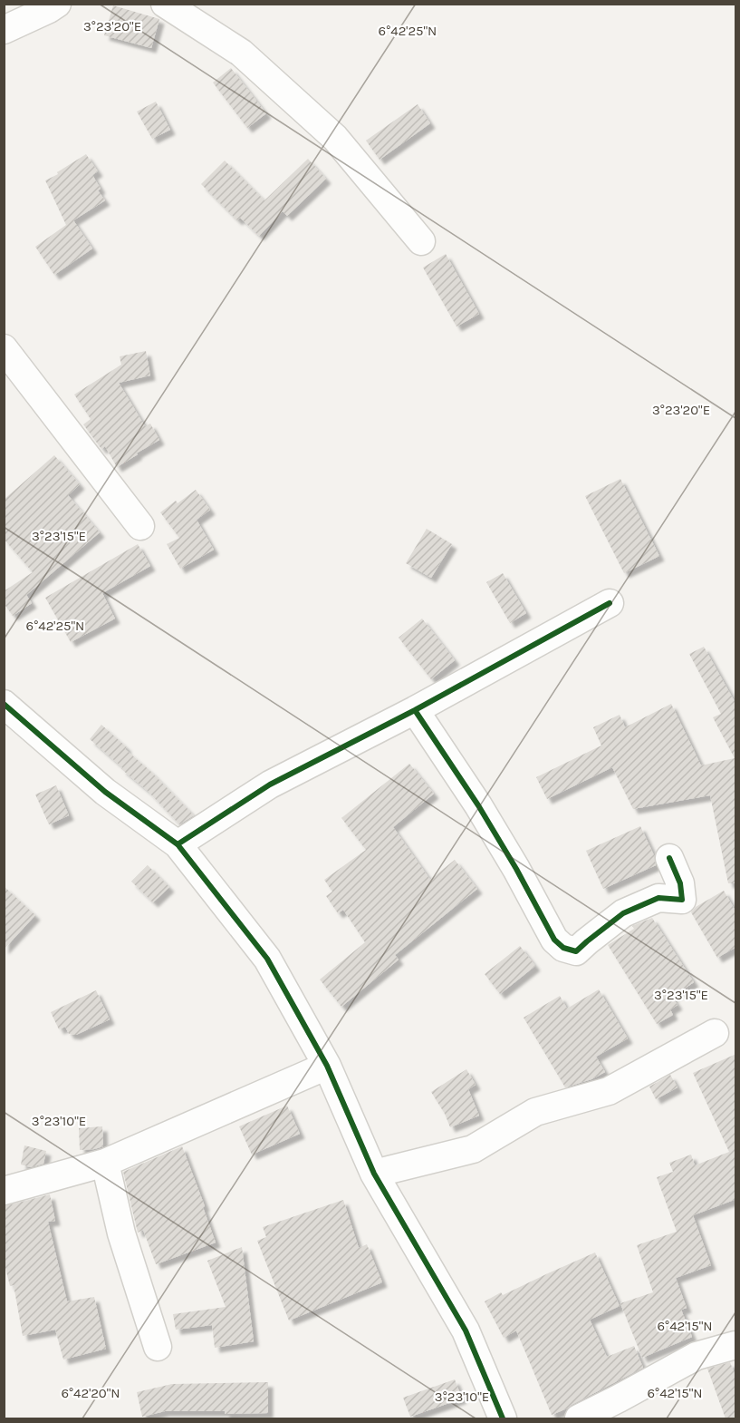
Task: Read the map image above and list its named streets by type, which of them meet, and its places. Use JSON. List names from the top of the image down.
{
  "coordinates": [
    "3°23'20\"E",
    "6°42'25\"N",
    "3°23'15\"E",
    "3°23'10\"E",
    "6°42'15\"N",
    "6°42'20\"N"
  ]
}
